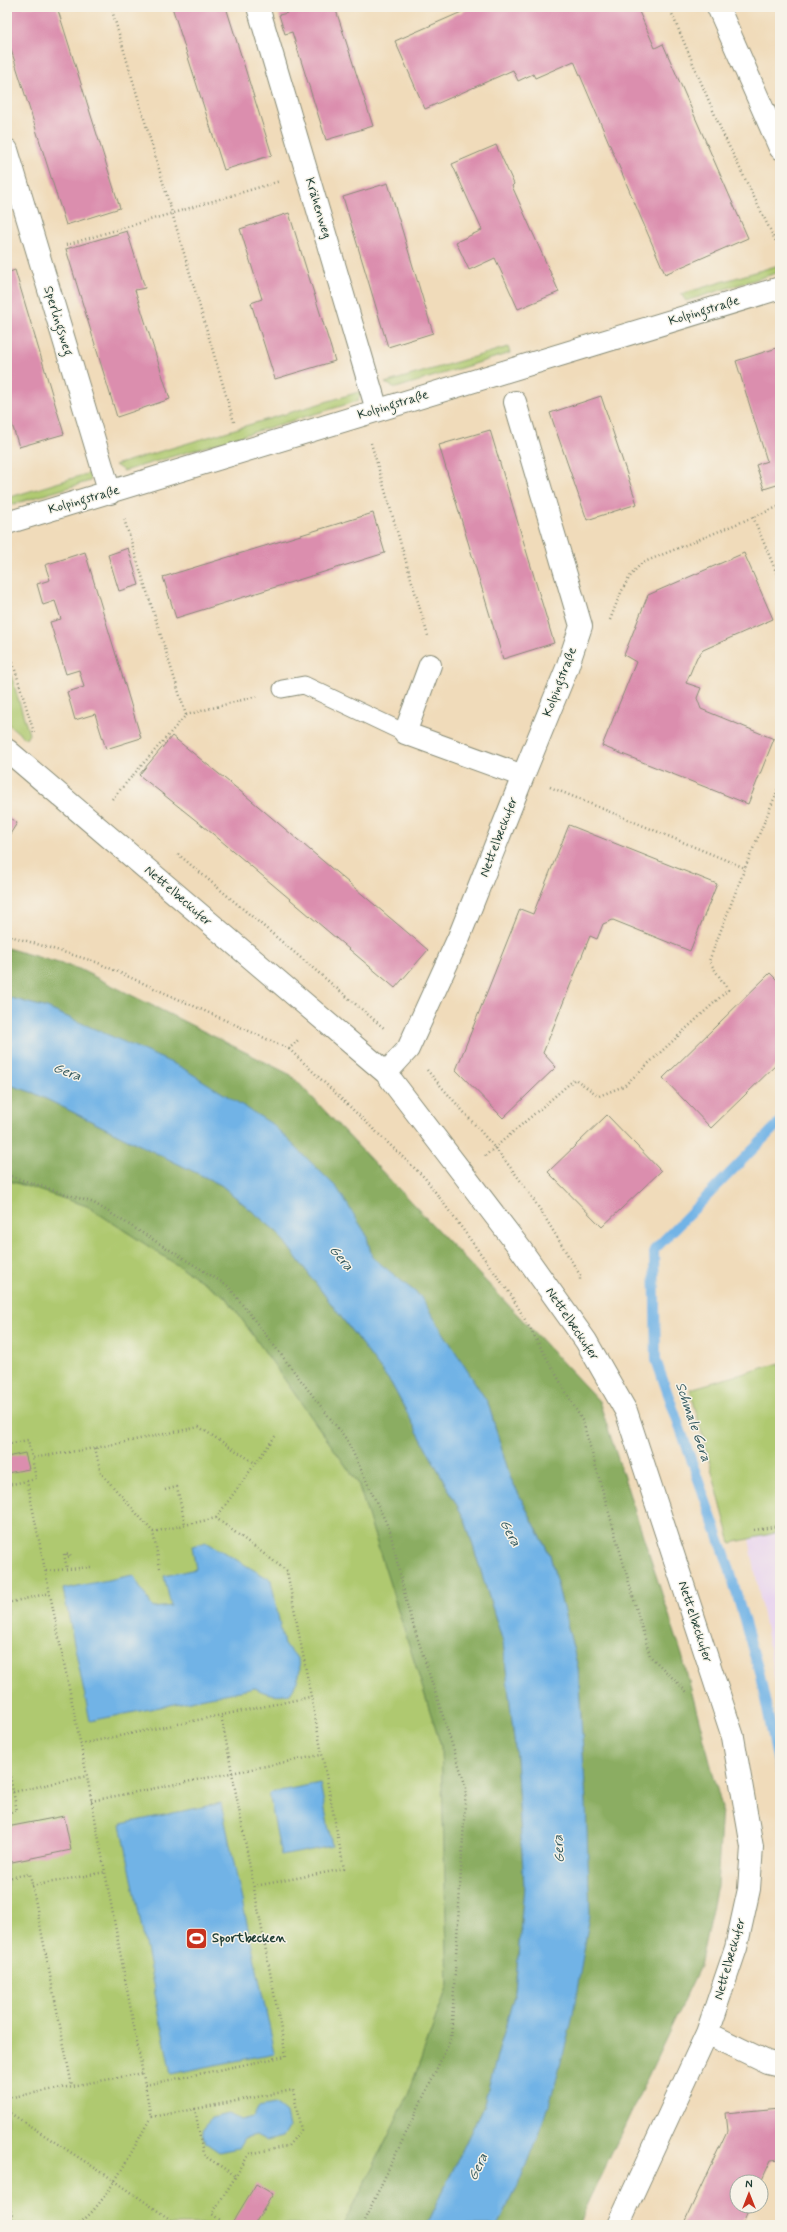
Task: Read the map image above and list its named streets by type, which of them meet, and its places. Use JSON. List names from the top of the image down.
{
  "streets": {
    "street": [
      "Krähenweg",
      "Kolpingstraße",
      "Sperlingsweg",
      "Nettelbeckufer"
    ]
  },
  "crossings": [
    ["Krähenweg", "Kolpingstraße"],
    ["Kolpingstraße", "Sperlingsweg"],
    ["Kolpingstraße", "Nettelbeckufer"]
  ],
  "water": ["Gera", "Schmale Gera"],
  "places": {
    "sports": ["Sportbecken"]
  },
  "north": "top"
}
